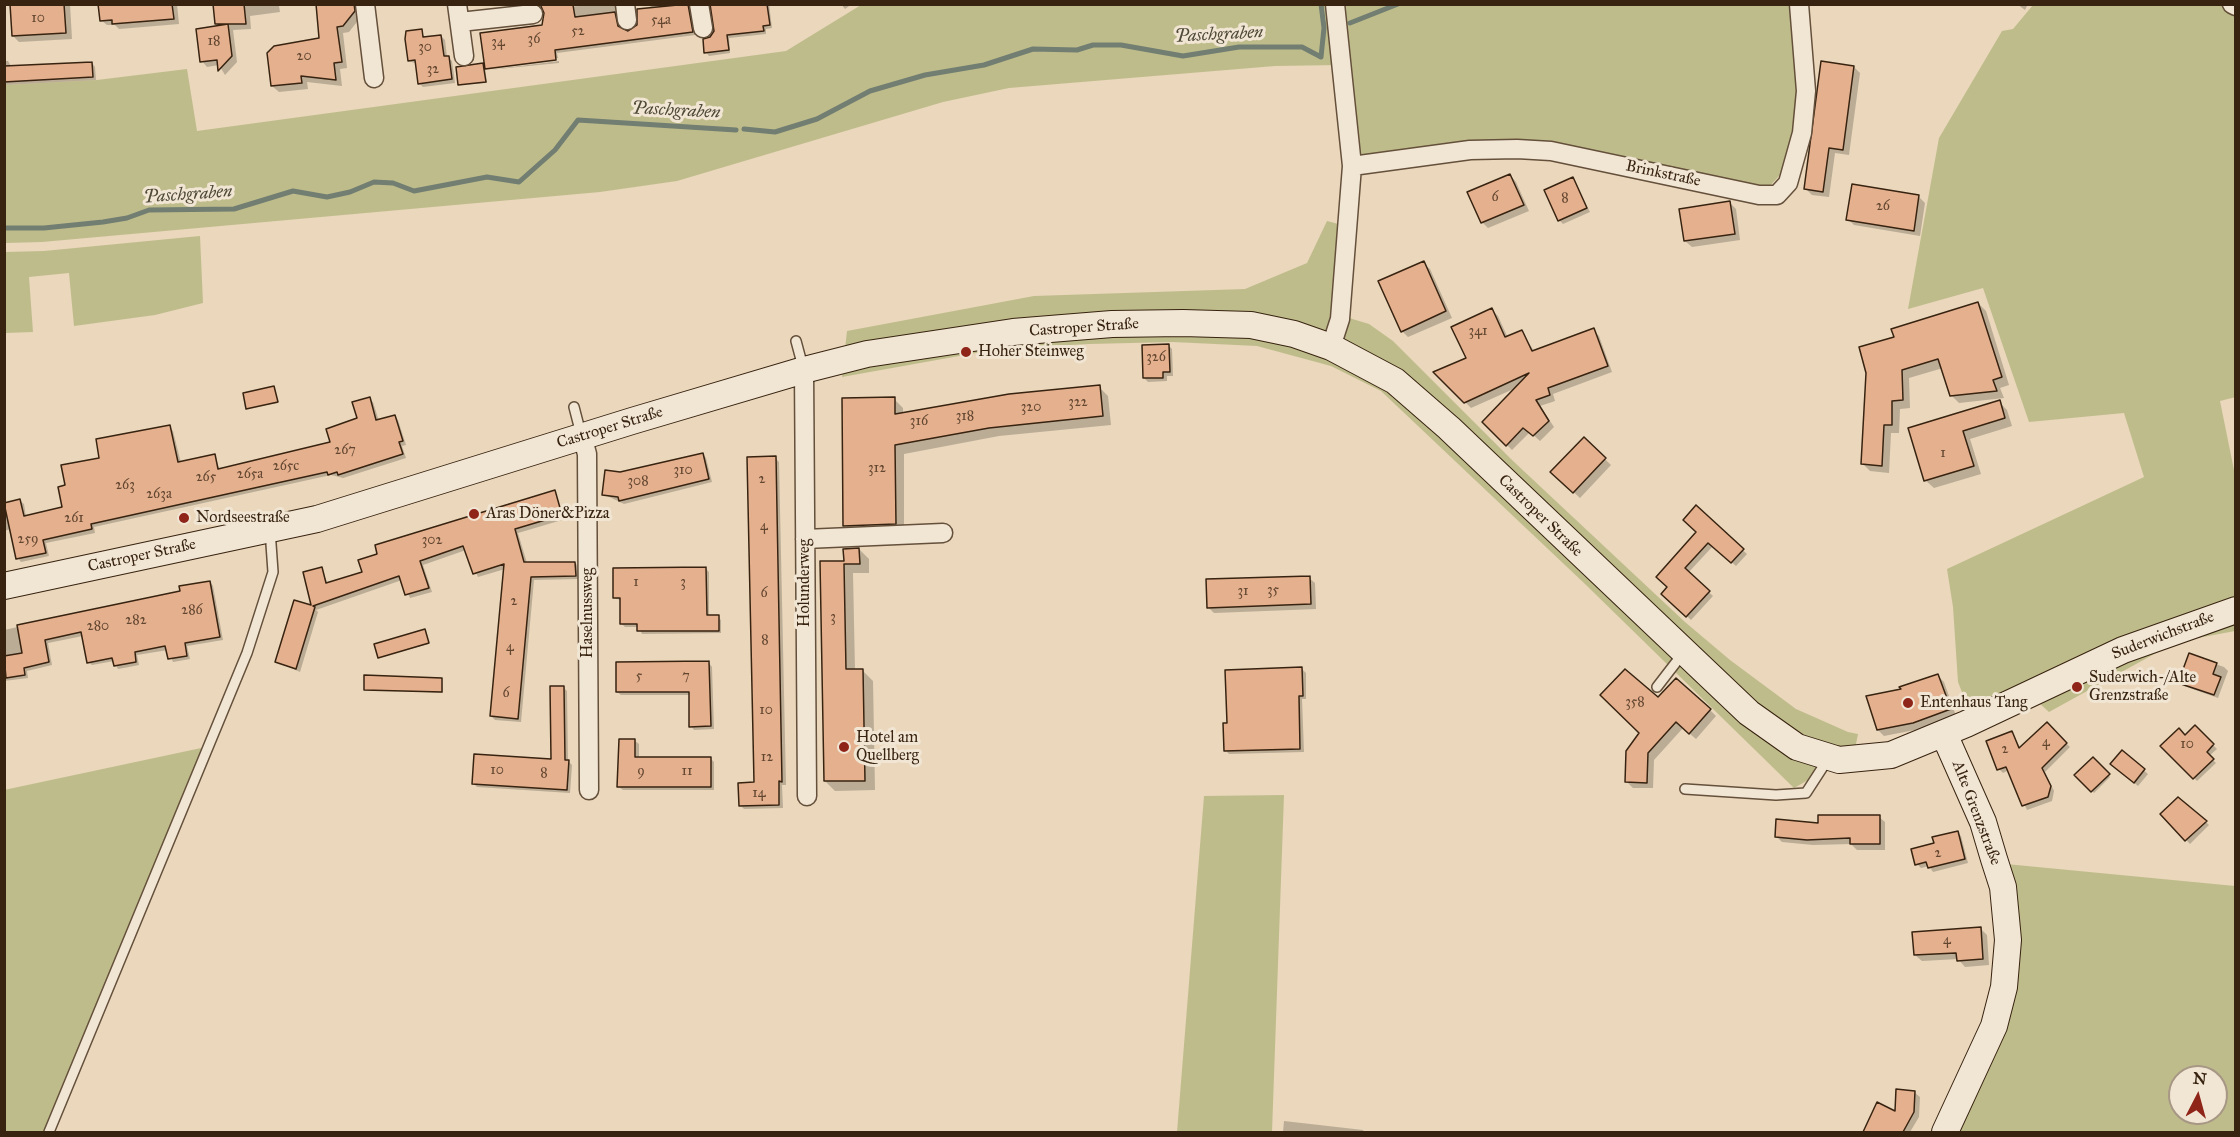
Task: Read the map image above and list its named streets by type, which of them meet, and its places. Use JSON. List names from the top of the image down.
{
  "streets": {
    "main road": ["Castroper Straße", "Suderwichstraße", "Alte Grenzstraße"],
    "street": ["Brinkstraße", "Holunderweg", "Haselnussweg"]
  },
  "crossings": [
    ["Castroper Straße", "Holunderweg"],
    ["Castroper Straße", "Haselnussweg"],
    ["Castroper Straße", "Suderwichstraße"],
    ["Castroper Straße", "Alte Grenzstraße"]
  ],
  "water": ["Paschgraben"],
  "places": [
    "Hoher Steinweg",
    "Aras Döner&Pizza",
    "Nordseestraße",
    "Suderwich-/Alte Grenzstraße",
    "Entenhaus Tang",
    "Hotel am Quellberg"
  ],
  "house_numbers": [
    "10",
    "54a",
    "52",
    "36",
    "18",
    "34",
    "30",
    "20",
    "32",
    "6",
    "8",
    "26",
    "341",
    "326",
    "322",
    "320",
    "318",
    "316",
    "267",
    "1",
    "265c",
    "312",
    "310",
    "265a",
    "265",
    "2",
    "308",
    "263",
    "263a",
    "261",
    "4",
    "259",
    "302",
    "1",
    "3",
    "35",
    "31",
    "6",
    "2",
    "286",
    "3",
    "282",
    "280",
    "8",
    "4",
    "5",
    "7",
    "6",
    "358",
    "10",
    "4",
    "10",
    "2",
    "12",
    "10",
    "9",
    "11",
    "8",
    "14",
    "2",
    "4"
  ],
  "north": "top"
}
